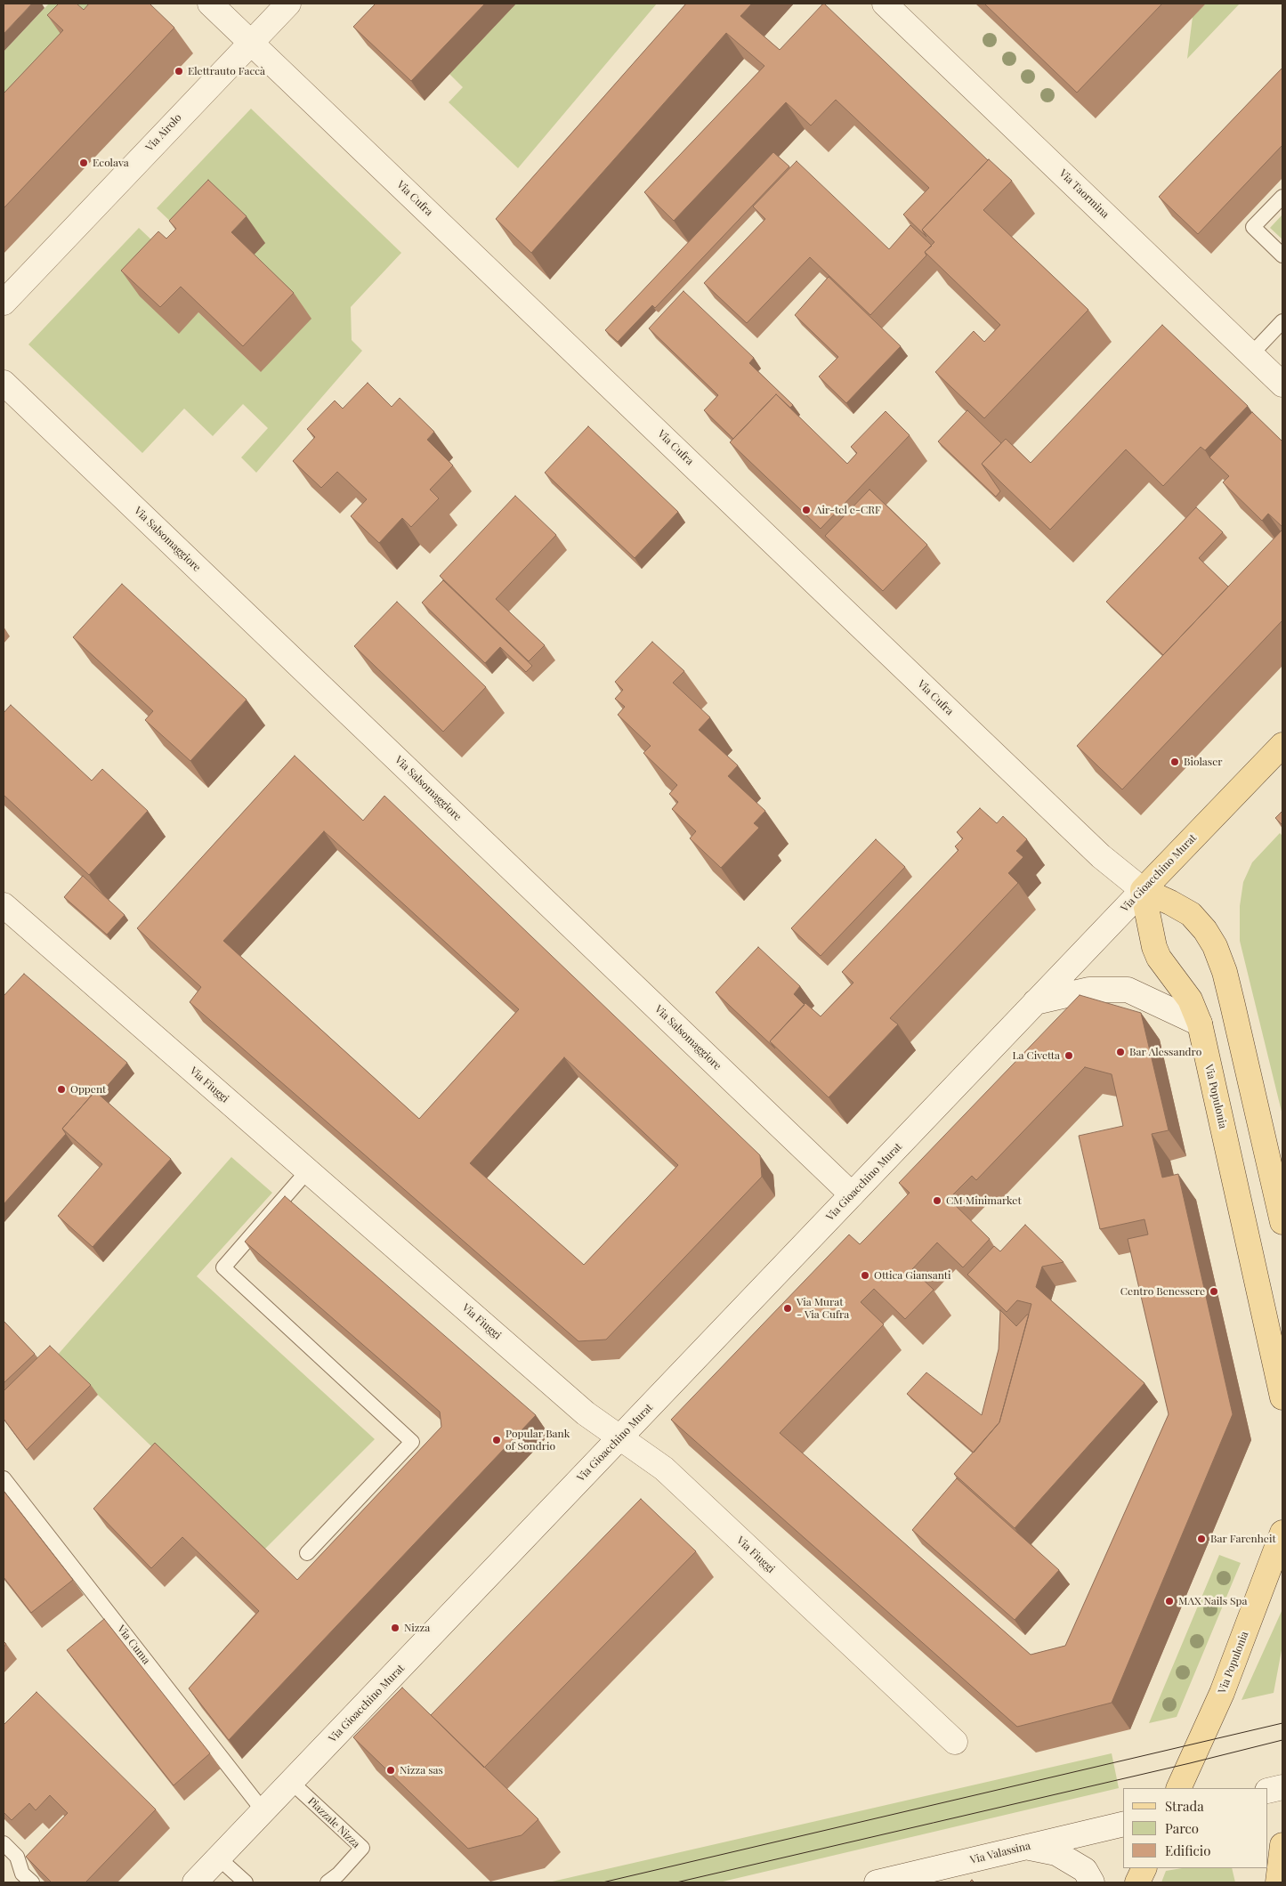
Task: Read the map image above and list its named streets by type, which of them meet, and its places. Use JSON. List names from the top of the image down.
{
  "streets": {
    "main road": ["Via Gioacchino Murat", "Via Populonia"],
    "street": [
      "Via Airolo",
      "Via Taormina",
      "Via Cufra",
      "Via Salsomaggiore",
      "Via Fiuggi",
      "Via Valassina"
    ],
    "lane": ["Via Cuma", "Piazzale Nizza"]
  },
  "crossings": [
    ["Via Airolo", "Via Cufra"],
    ["Via Cufra", "Via Gioacchino Murat"],
    ["Via Cufra", "Via Populonia"],
    ["Via Salsomaggiore", "Via Gioacchino Murat"],
    ["Via Gioacchino Murat", "Via Fiuggi"],
    ["Via Gioacchino Murat", "Via Populonia"],
    ["Via Gioacchino Murat", "Via Cuma"],
    ["Via Gioacchino Murat", "Piazzale Nizza"]
  ],
  "places": [
    "Elettrauto Faccà",
    "Ecolava",
    "Air-tel e-CRF",
    "Biolaser",
    "Bar Alessandro",
    "La Civetta",
    "Oppent",
    "CM Minimarket",
    "Ottica Giansanti",
    "Centro Benessere",
    "Via Murat - Via Cufra",
    "Popular Bank of Sondrio",
    "Bar Farenheit",
    "MAX Nails Spa",
    "Nizza",
    "Nizza sas"
  ],
  "legend": ["Strada", "Parco", "Edificio"]
}
